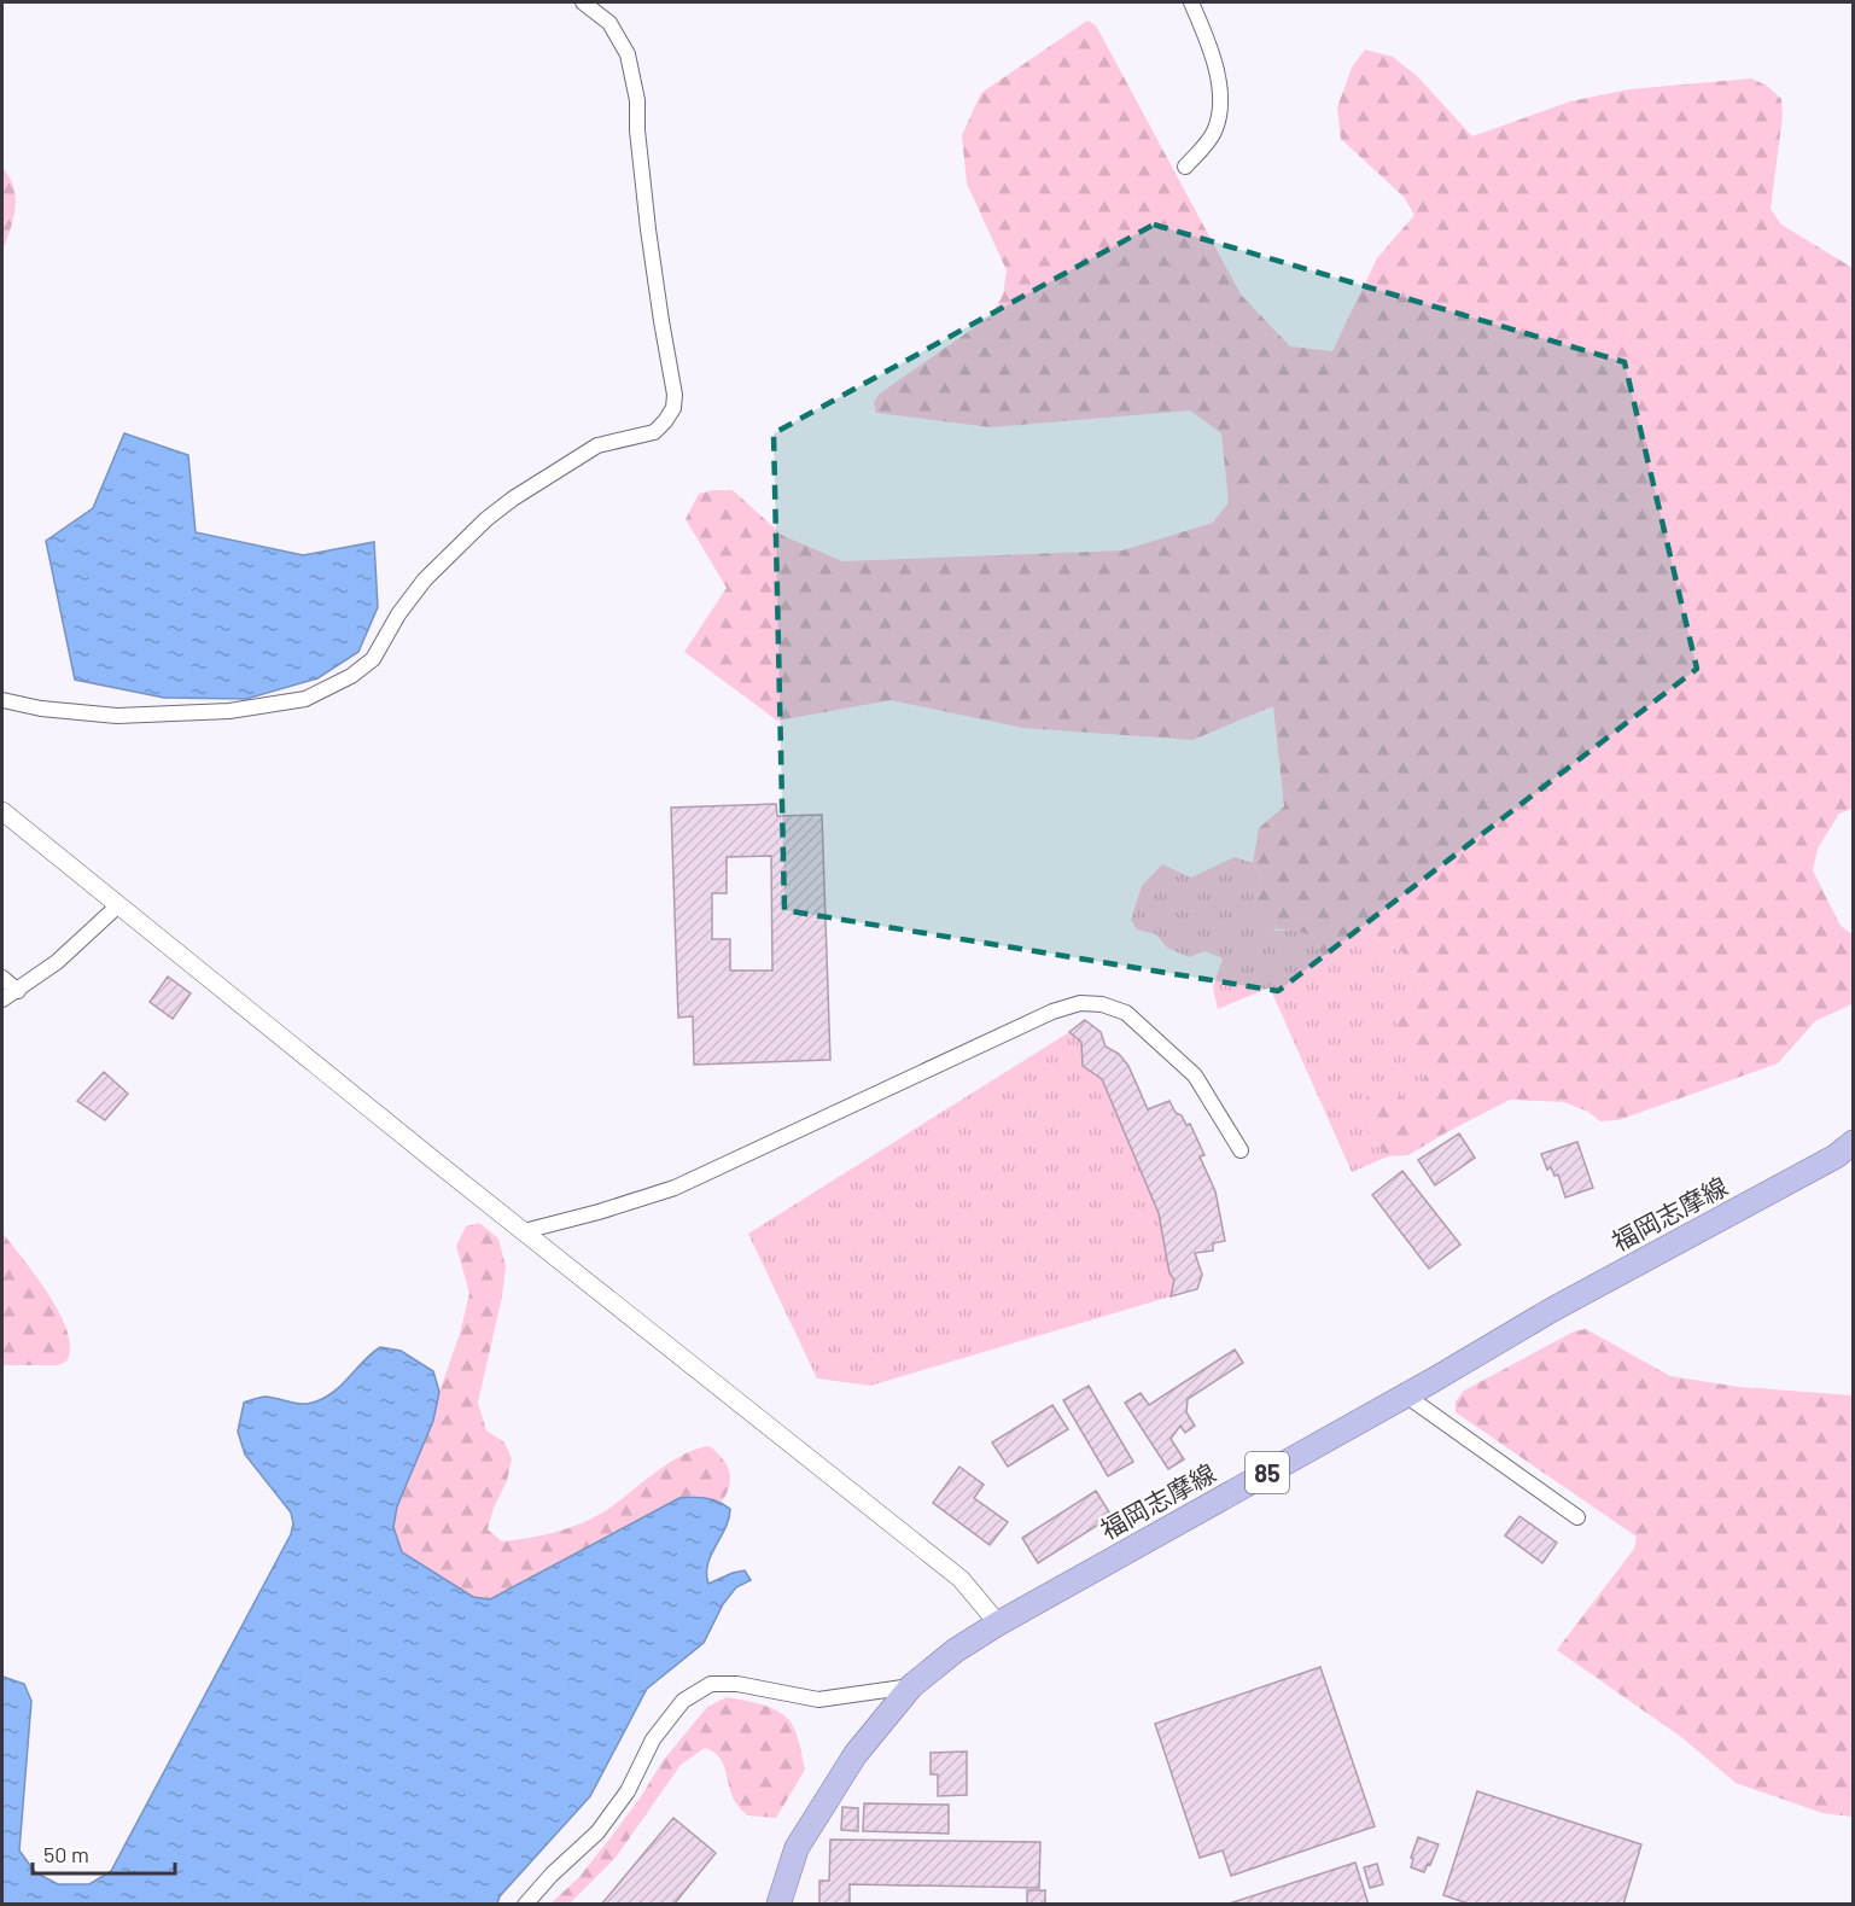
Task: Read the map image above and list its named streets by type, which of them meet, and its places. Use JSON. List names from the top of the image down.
{
  "streets": {
    "main road": ["福岡志摩線", "85"]
  },
  "scale_bar": "50 m"
}
